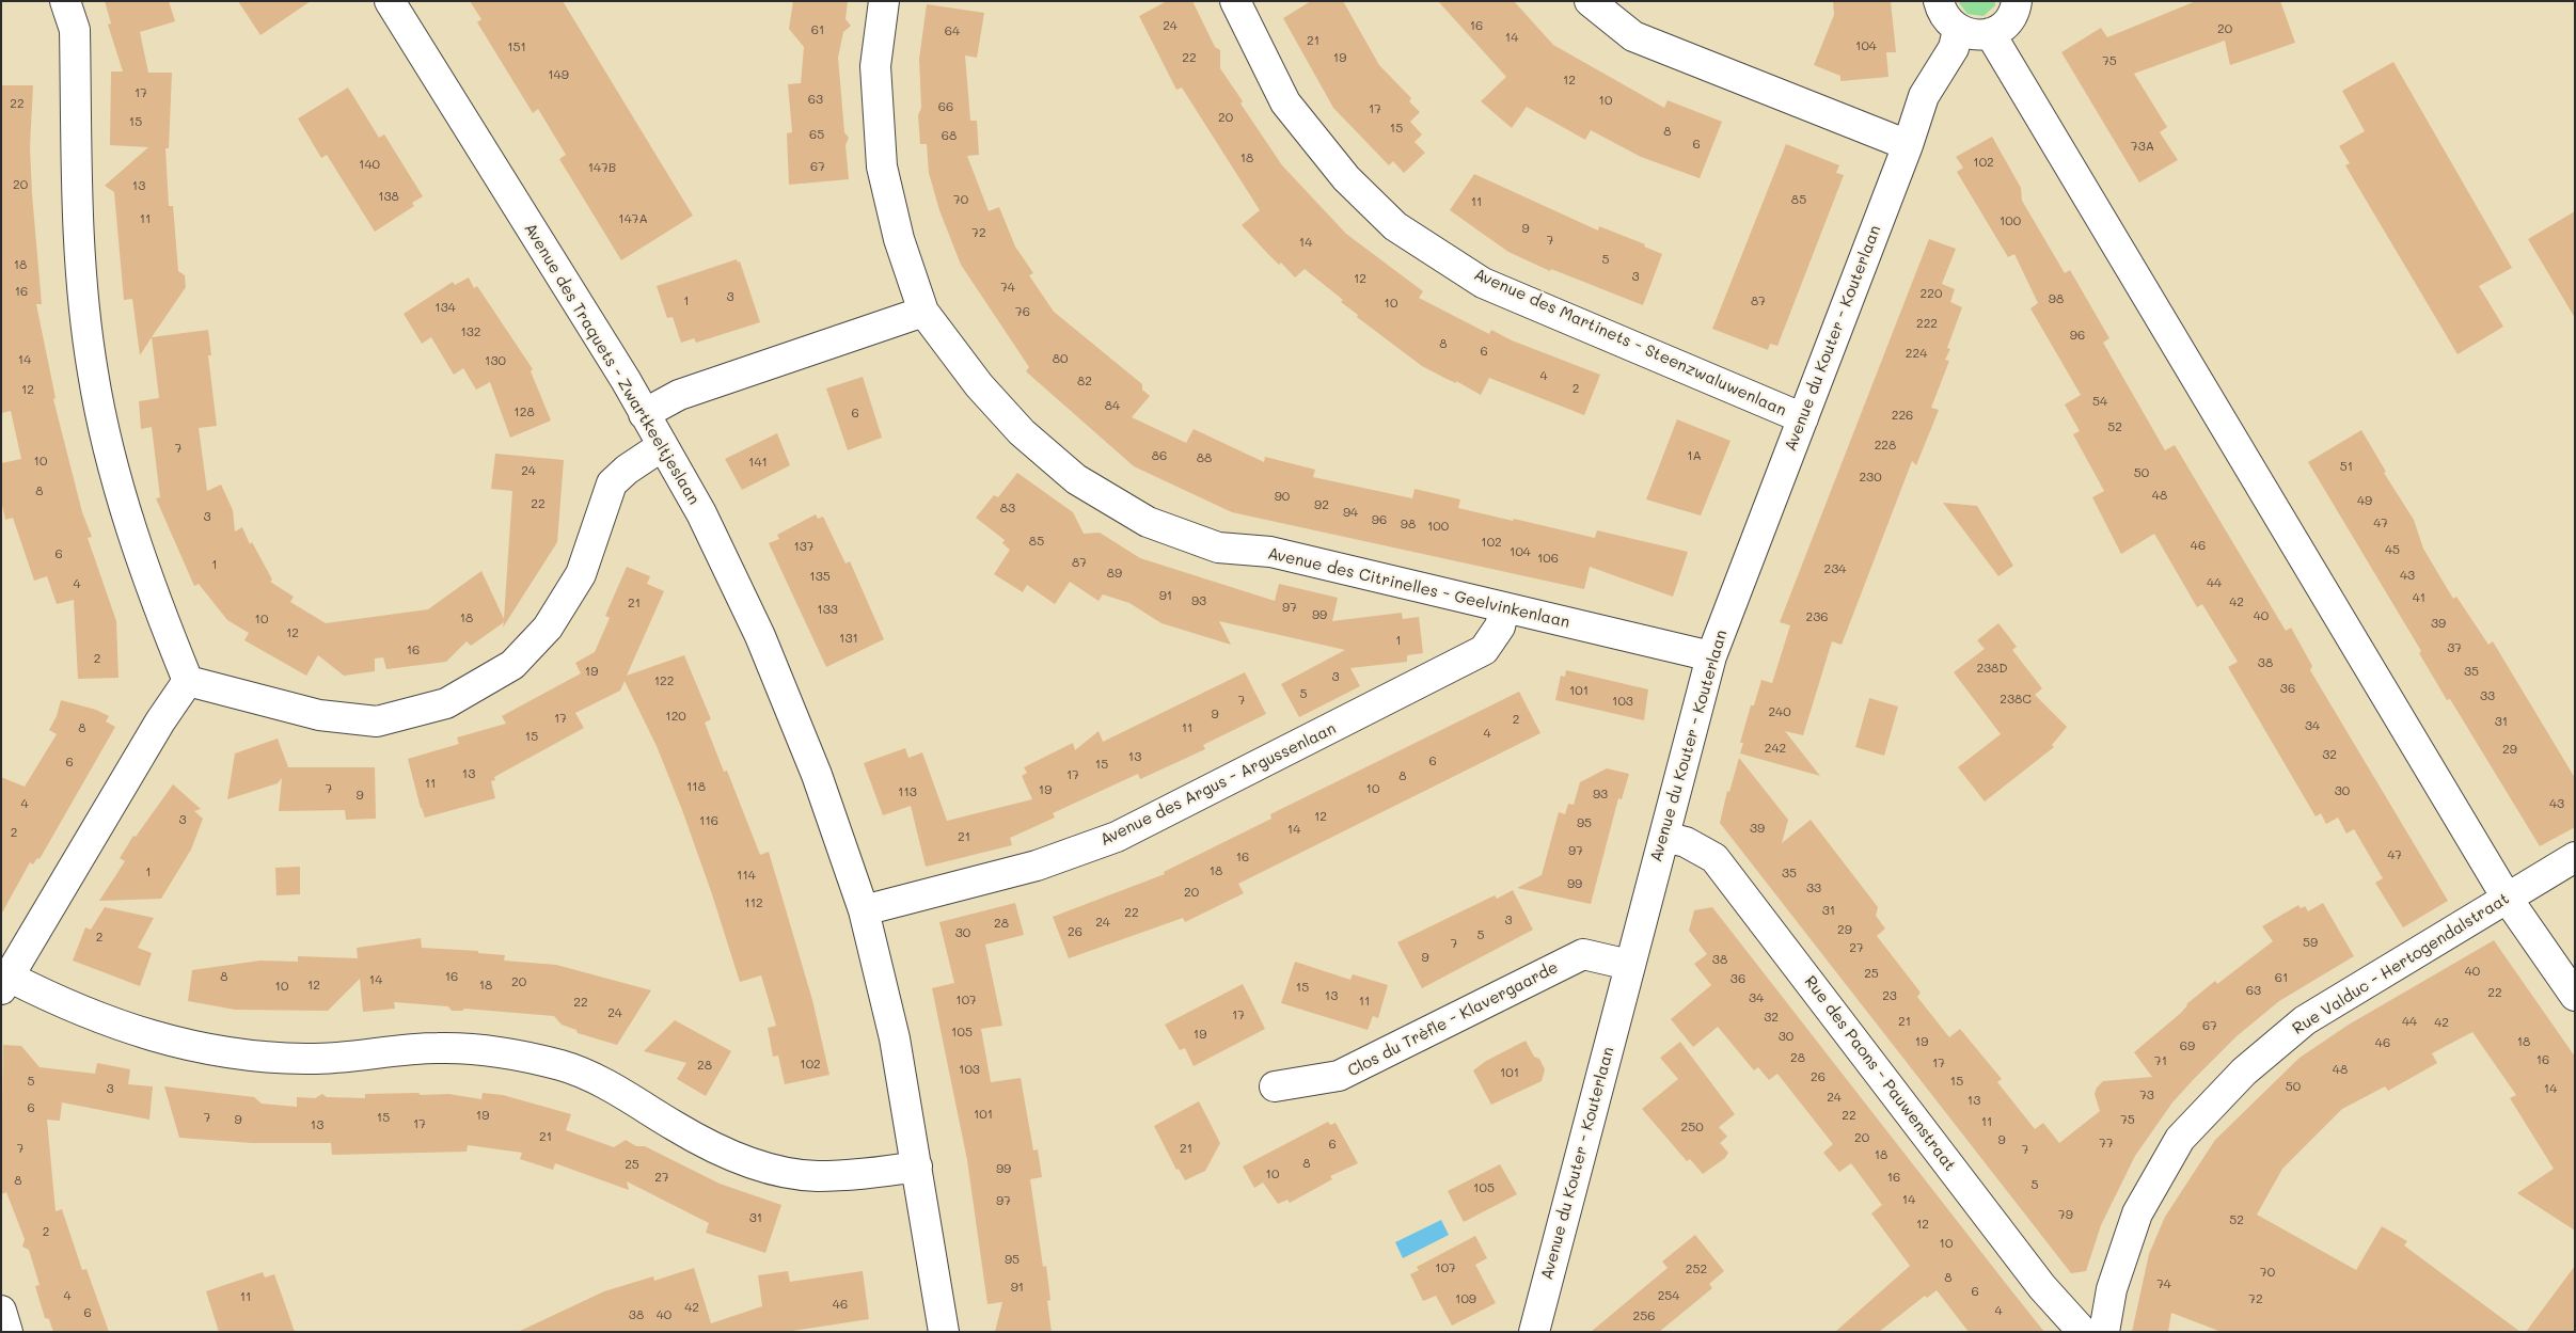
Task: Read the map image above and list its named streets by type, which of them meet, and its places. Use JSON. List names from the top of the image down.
{
  "streets": {
    "street": [
      "Avenue du Kouter - Kouterlaan",
      "Avenue des Martinets - Steenzwaluwenlaan",
      "Avenue des Traquets - Zwartkeeltjeslaan",
      "Avenue des Citrinelles - Geelvinkenlaan",
      "Avenue des Argus - Argussenlaan",
      "Rue Valduc - Hertogendalstraat",
      "Clos du Trèfle - Klavergaarde",
      "Rue des Paons - Pauwenstraat"
    ]
  },
  "crossings": [
    ["Avenue du Kouter - Kouterlaan", "Avenue des Martinets - Steenzwaluwenlaan"],
    ["Avenue du Kouter - Kouterlaan", "Avenue des Citrinelles - Geelvinkenlaan"],
    ["Avenue du Kouter - Kouterlaan", "Clos du Trèfle - Klavergaarde"],
    ["Avenue du Kouter - Kouterlaan", "Rue des Paons - Pauwenstraat"],
    ["Avenue des Traquets - Zwartkeeltjeslaan", "Avenue des Argus - Argussenlaan"],
    ["Avenue des Citrinelles - Geelvinkenlaan", "Avenue des Argus - Argussenlaan"]
  ],
  "house_numbers": [
    "24",
    "16",
    "20",
    "61",
    "64",
    "14",
    "21",
    "104",
    "151",
    "22",
    "19",
    "75",
    "149",
    "12",
    "17",
    "63",
    "10",
    "22",
    "66",
    "17",
    "20",
    "15",
    "15",
    "8",
    "65",
    "68",
    "6",
    "73A",
    "18",
    "102",
    "140",
    "67",
    "147B",
    "20",
    "13",
    "138",
    "70",
    "85",
    "11",
    "11",
    "147A",
    "100",
    "9",
    "72",
    "7",
    "14",
    "5",
    "18",
    "3",
    "12",
    "74",
    "16",
    "220",
    "3",
    "98",
    "1",
    "87",
    "10",
    "134",
    "76",
    "222",
    "132",
    "96",
    "8",
    "6",
    "224",
    "80",
    "14",
    "130",
    "4",
    "82",
    "2",
    "12",
    "54",
    "84",
    "128",
    "6",
    "226",
    "52",
    "228",
    "7",
    "86",
    "1A",
    "88",
    "10",
    "141",
    "51",
    "24",
    "50",
    "230",
    "8",
    "48",
    "90",
    "49",
    "22",
    "92",
    "83",
    "94",
    "3",
    "96",
    "47",
    "98",
    "100",
    "85",
    "102",
    "46",
    "137",
    "45",
    "104",
    "6",
    "106",
    "87",
    "1",
    "234",
    "89",
    "43",
    "135",
    "44",
    "4",
    "91",
    "41",
    "93",
    "42",
    "21",
    "97",
    "133",
    "99",
    "40",
    "236",
    "18",
    "10",
    "39",
    "12",
    "131",
    "1",
    "37",
    "16",
    "2",
    "38",
    "238D",
    "19",
    "35",
    "3",
    "122",
    "36",
    "101",
    "5",
    "33",
    "238C",
    "7",
    "103",
    "240",
    "9",
    "120",
    "17",
    "2",
    "31",
    "34",
    "8",
    "11",
    "4",
    "15",
    "242",
    "29",
    "32",
    "13",
    "6",
    "6",
    "15",
    "13",
    "17",
    "8",
    "11",
    "118",
    "7",
    "10",
    "19",
    "30",
    "113",
    "93",
    "9",
    "4",
    "43",
    "12",
    "3",
    "116",
    "95",
    "39",
    "14",
    "2",
    "21",
    "97",
    "47",
    "16",
    "18",
    "1",
    "35",
    "114",
    "99",
    "33",
    "20",
    "112",
    "31",
    "22",
    "3",
    "24",
    "28",
    "29",
    "26",
    "30",
    "5",
    "2",
    "59",
    "7",
    "27",
    "9",
    "38",
    "40",
    "25",
    "8",
    "16",
    "61",
    "36",
    "14",
    "20",
    "12",
    "18",
    "10",
    "15",
    "63",
    "22",
    "13",
    "23",
    "34",
    "107",
    "11",
    "22",
    "24",
    "17",
    "32",
    "21",
    "44",
    "42",
    "67",
    "105",
    "19",
    "30",
    "19",
    "18",
    "46",
    "69",
    "28",
    "16",
    "71",
    "17",
    "102",
    "28",
    "103",
    "48",
    "101",
    "26",
    "5",
    "15",
    "50",
    "3",
    "14",
    "73",
    "24",
    "13",
    "6",
    "101",
    "19",
    "22",
    "7",
    "15",
    "9",
    "75",
    "11",
    "17",
    "13",
    "250",
    "21",
    "20",
    "9",
    "77",
    "6",
    "7",
    "21",
    "7",
    "18",
    "8",
    "25",
    "99",
    "10",
    "27",
    "16",
    "8",
    "5",
    "105",
    "14",
    "97",
    "79",
    "31",
    "52",
    "12",
    "2",
    "10",
    "95",
    "107",
    "252",
    "70",
    "8",
    "74",
    "91",
    "6",
    "4",
    "254",
    "11",
    "109",
    "72",
    "46",
    "42",
    "4",
    "6",
    "38",
    "40",
    "256"
  ]
}
